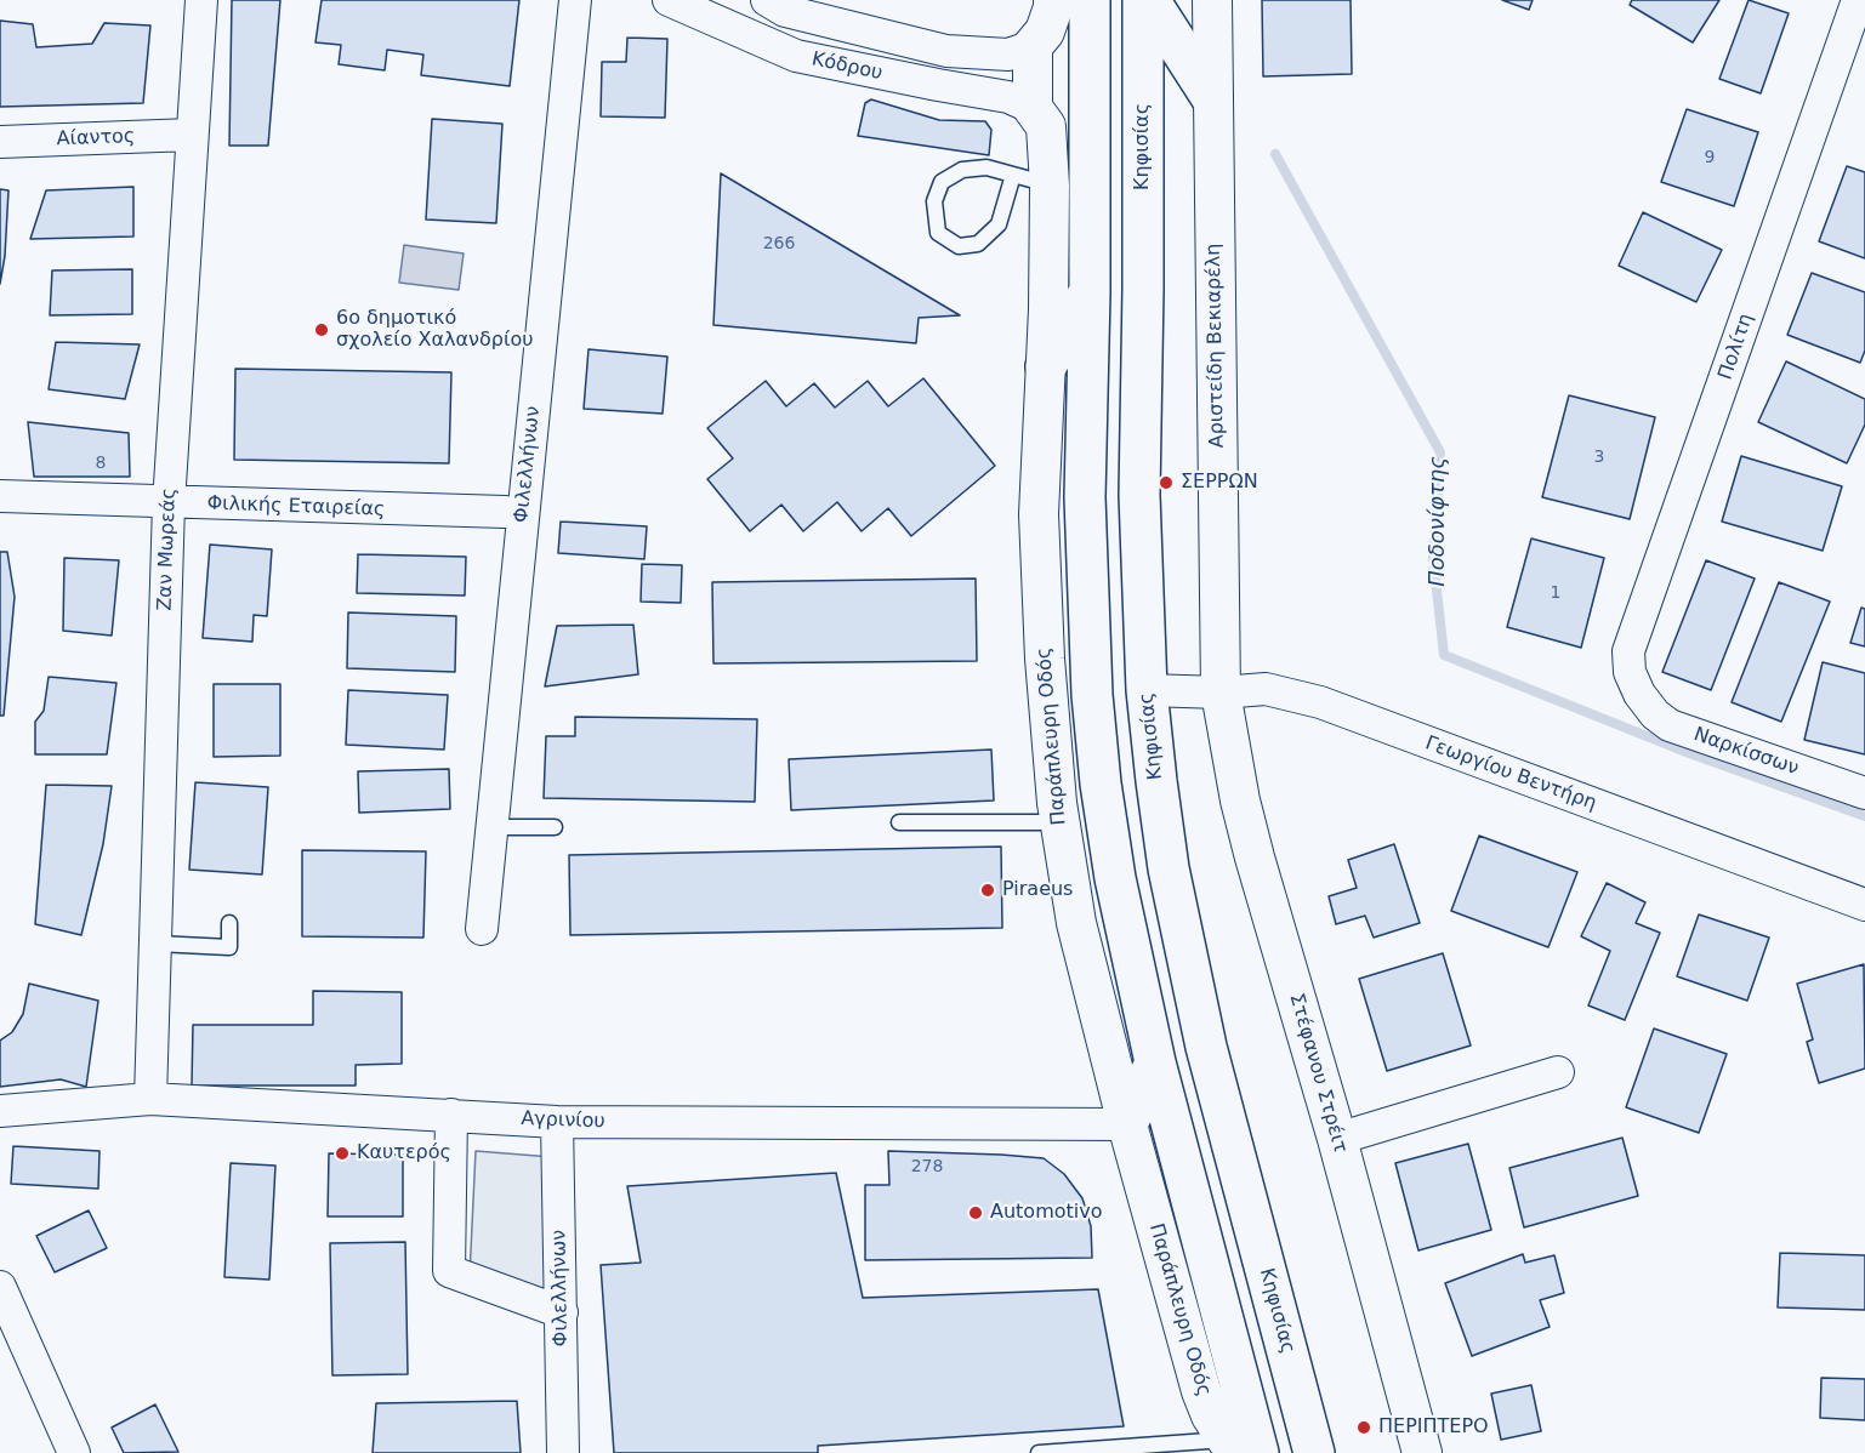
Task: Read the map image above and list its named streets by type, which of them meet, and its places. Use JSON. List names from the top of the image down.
{
  "streets": {
    "main road": ["Κηφισίας"],
    "street": [
      "Κόδρου",
      "Αίαντος",
      "Αριστείδη Βεκιαρέλη",
      "Πολίτη",
      "Φιλελλήνων",
      "Φιλικής Εταιρείας",
      "Ζαν Μωρεάς",
      "Παράπλευρη Οδός",
      "Ναρκίσσων",
      "Γεωργίου Βεντήρη",
      "Στέφανου Στρέιτ",
      "Αγρινίου"
    ]
  },
  "crossings": [
    ["Κόδρου", "Παράπλευρη Οδός"],
    ["Αίαντος", "Ζαν Μωρεάς"],
    ["Κηφισίας", "Γεωργίου Βεντήρη"],
    ["Αριστείδη Βεκιαρέλη", "Γεωργίου Βεντήρη"],
    ["Αριστείδη Βεκιαρέλη", "Στέφανου Στρέιτ"],
    ["Πολίτη", "Ναρκίσσων"],
    ["Φιλελλήνων", "Αγρινίου"],
    ["Φιλικής Εταιρείας", "Ζαν Μωρεάς"],
    ["Ζαν Μωρεάς", "Αγρινίου"],
    ["Παράπλευρη Οδός", "Αγρινίου"],
    ["Γεωργίου Βεντήρη", "Στέφανου Στρέιτ"]
  ],
  "water": ["Ποδονίφτης"],
  "places": [
    "6ο δημοτικό σχολείο Χαλανδρίου",
    "ΣΕΡΡΩΝ",
    "Piraeus",
    "Καυτερός",
    "Automotivo",
    "ΠΕΡΙΠΤΕΡΟ"
  ],
  "house_numbers": [
    "9",
    "266",
    "3",
    "8",
    "1",
    "278"
  ]
}
